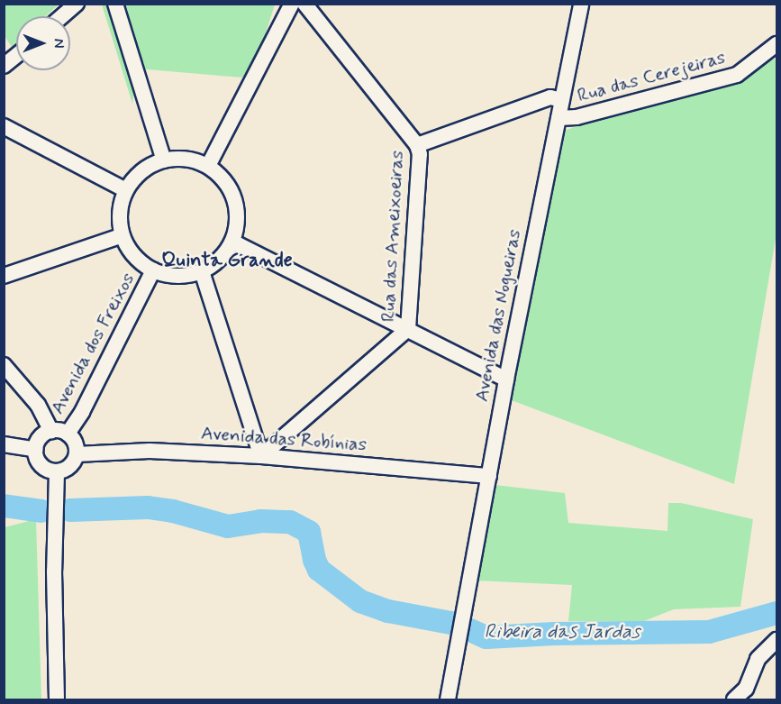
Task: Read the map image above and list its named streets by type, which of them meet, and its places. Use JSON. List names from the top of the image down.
{
  "streets": {
    "street": [
      "Rua das Cerejeiras",
      "Rua das Ameixoeiras",
      "Avenida das Nogueiras",
      "Avenida dos Freixos",
      "Avenida das Robínias"
    ]
  },
  "crossings": [
    ["Rua das Cerejeiras", "Avenida das Nogueiras"],
    ["Avenida das Nogueiras", "Avenida das Robínias"],
    ["Avenida dos Freixos", "Avenida das Robínias"]
  ],
  "districts": ["Quinta Grande"],
  "water": ["Ribeira das Jardas"],
  "north": "right"
}
